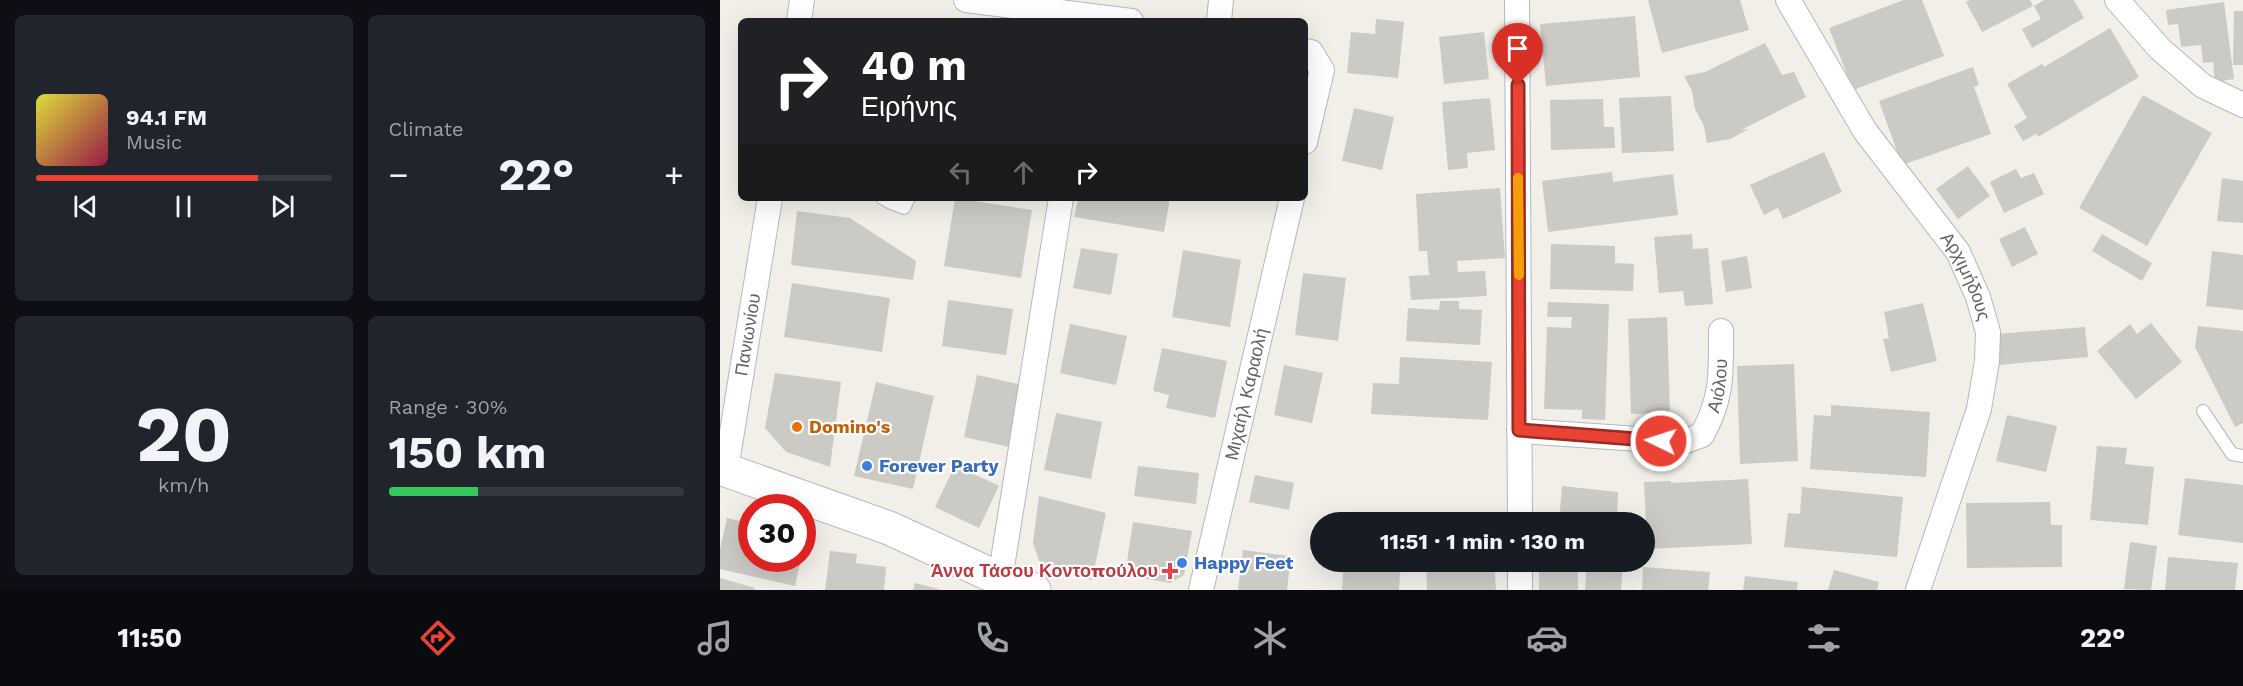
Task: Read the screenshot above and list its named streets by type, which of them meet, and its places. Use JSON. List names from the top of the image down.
{
  "streets": {
    "street": [
      "Αρχιμήδους",
      "Πανιωνίου",
      "Αιόλου",
      "Μιχαήλ Καραολή"
    ]
  },
  "places": {
    "other": ["Domino's", "Forever Party", "Happy Feet"],
    "health": ["Άννα Τάσου Κοντοπούλου"]
  },
  "page": {
    "tile": [
      "Climate",
      ["20", "km/h"],
      ["Range · 30%", "150 km"]
    ],
    "turn": ["40 m", "Ειρήνης"],
    "song": ["94.1 FM", "Music"],
    "heat": ["−", "22°", "+"],
    "limit": "30",
    "trip": "11:51 · 1 min · 130 m",
    "tabs": ["11:50", "22°"]
  }
}
